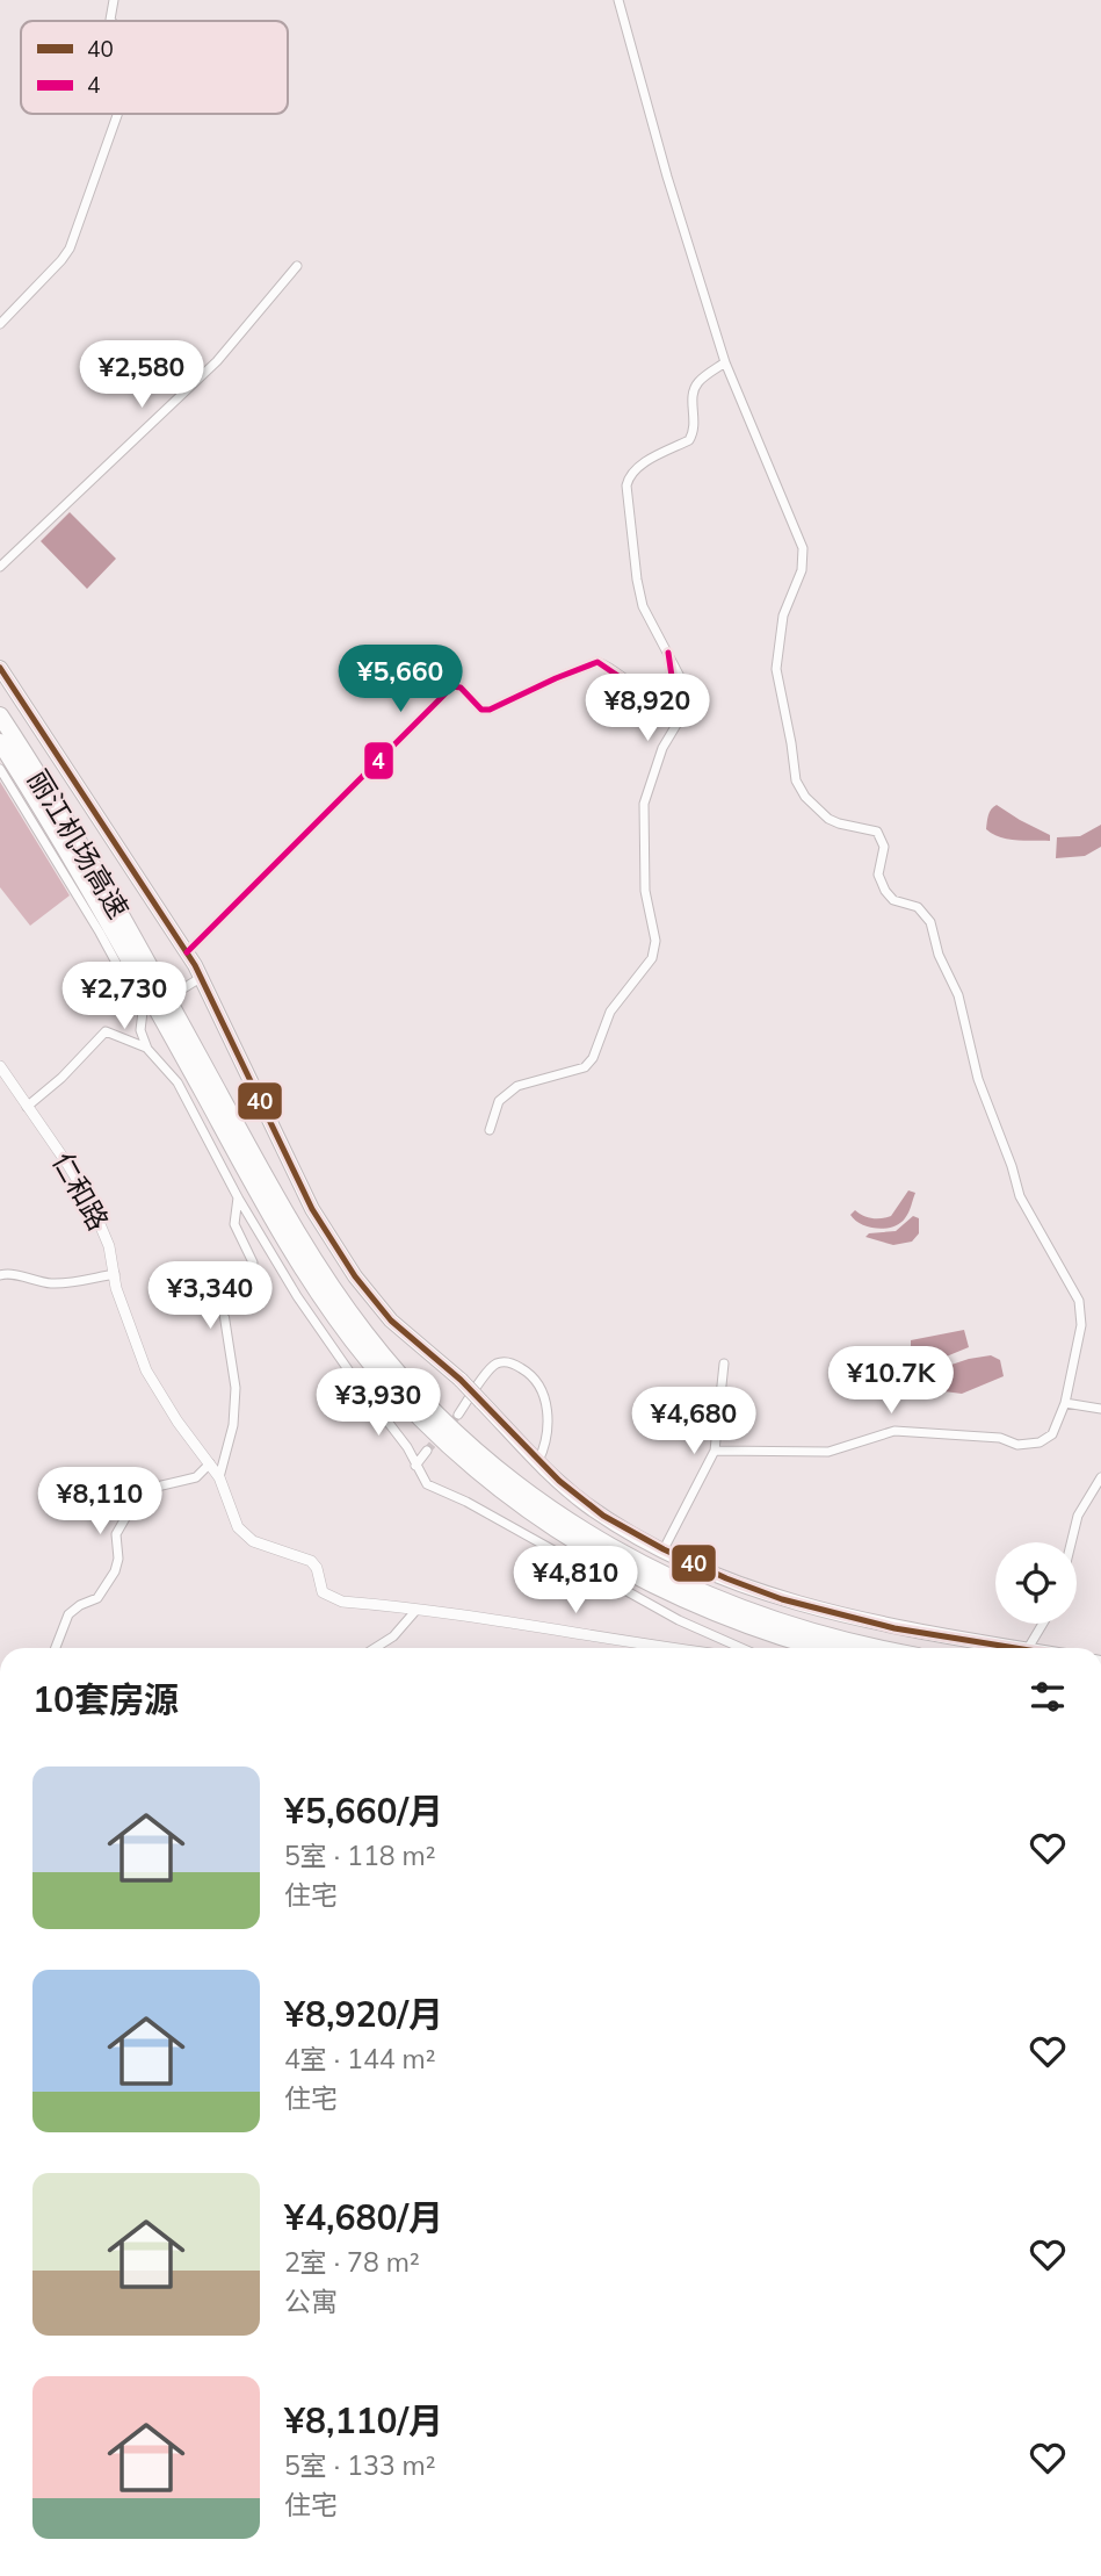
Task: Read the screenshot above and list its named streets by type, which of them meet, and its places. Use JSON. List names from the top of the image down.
{
  "streets": {
    "highway": ["丽江机场高速"],
    "street": ["仁和路"]
  },
  "lines": ["transit line 4", "transit line 40"],
  "legend": ["40", "4"],
  "page": {
    "price": [
      "¥2,580",
      "¥5,660",
      "¥8,920",
      "¥2,730",
      "¥3,340",
      "¥10.7K",
      "¥3,930",
      "¥4,680",
      "¥8,110",
      "¥4,810"
    ],
    "heading": "10套房源",
    "list": [
      {
        "name": "¥5,660/月",
        "note": "5室 · 118 m² · 住宅"
      },
      {
        "name": "¥8,920/月",
        "note": "4室 · 144 m² · 住宅"
      },
      {
        "name": "¥4,680/月",
        "note": "2室 · 78 m² · 公寓"
      },
      {
        "name": "¥8,110/月",
        "note": "5室 · 133 m² · 住宅"
      }
    ]
  }
}
